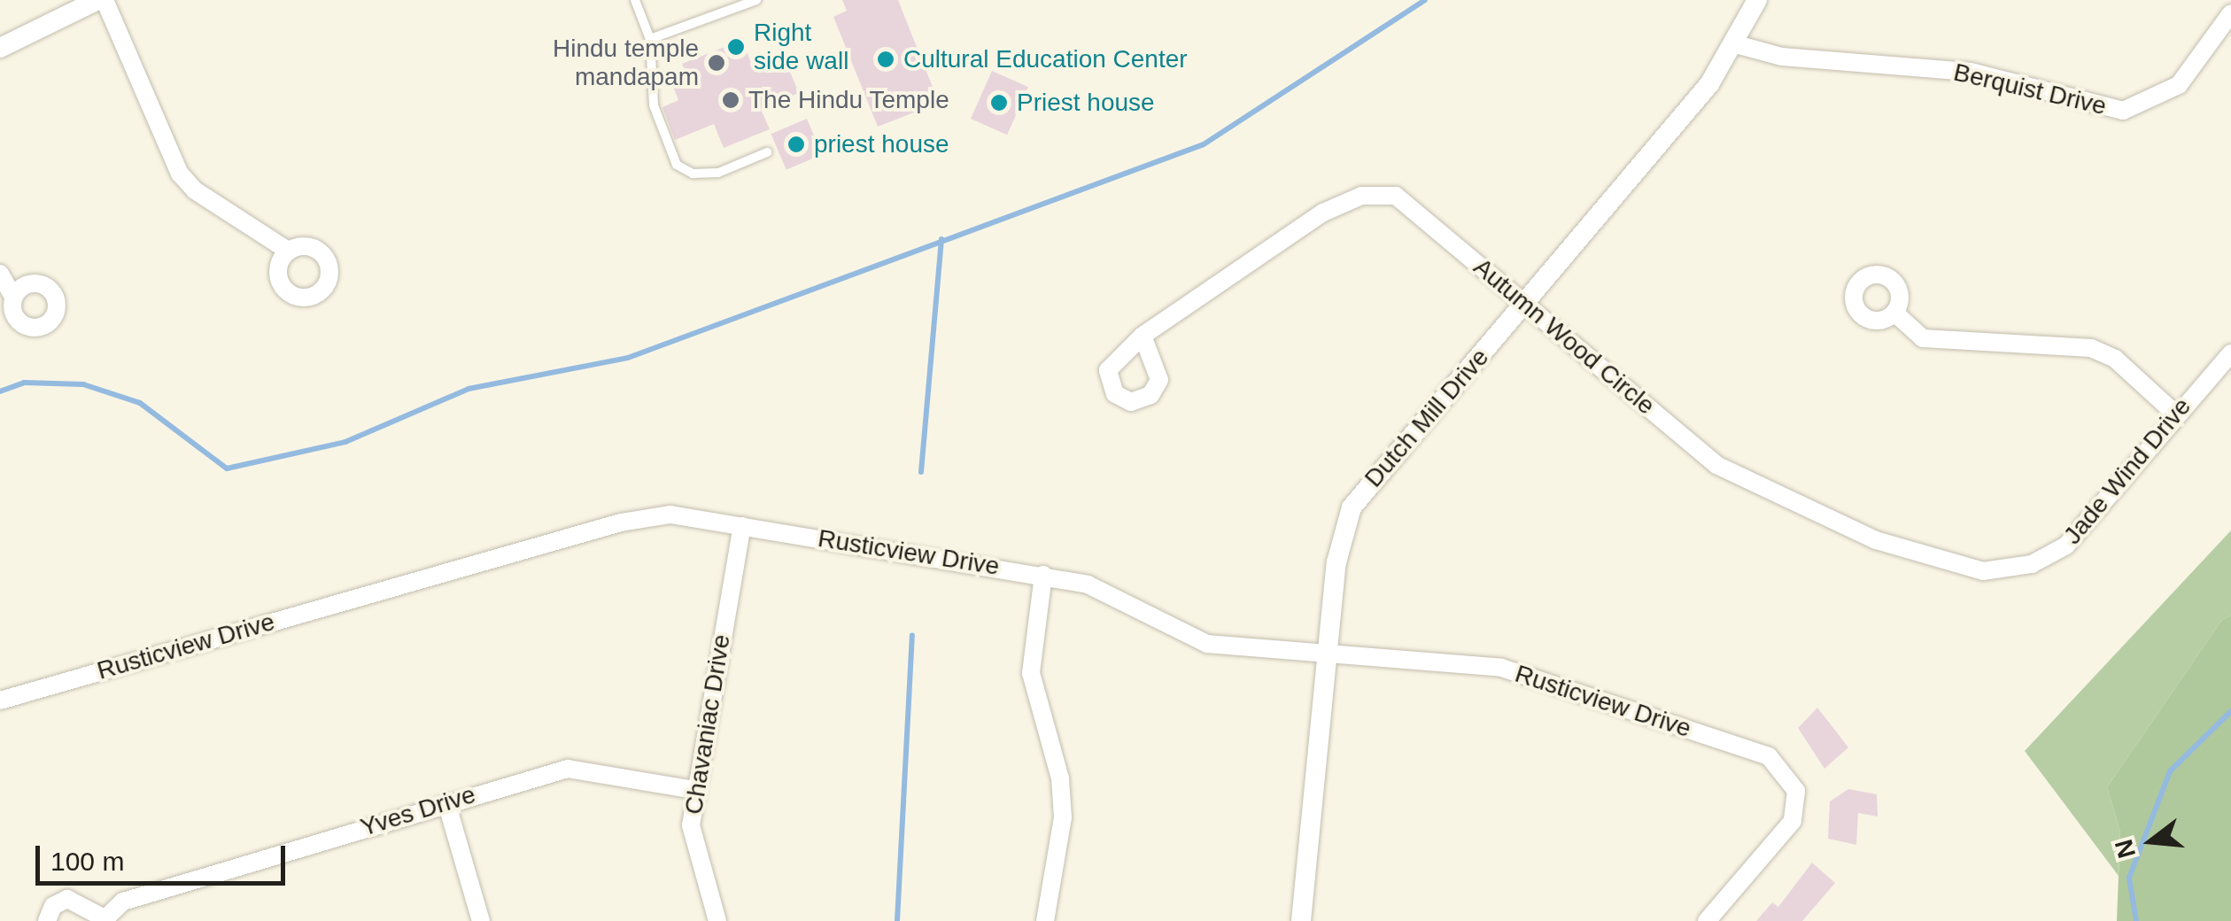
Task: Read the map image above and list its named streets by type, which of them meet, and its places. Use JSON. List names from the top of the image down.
{
  "streets": {
    "street": [
      "Berquist Drive",
      "Autumn Wood Circle",
      "Dutch Mill Drive",
      "Jade Wind Drive",
      "Rusticview Drive",
      "Chavaniac Drive",
      "Yves Drive"
    ]
  },
  "crossings": [
    ["Berquist Drive", "Dutch Mill Drive"],
    ["Autumn Wood Circle", "Dutch Mill Drive"],
    ["Autumn Wood Circle", "Jade Wind Drive"],
    ["Dutch Mill Drive", "Rusticview Drive"],
    ["Rusticview Drive", "Chavaniac Drive"],
    ["Chavaniac Drive", "Yves Drive"]
  ],
  "places": [
    "Right side wall",
    "Cultural Education Center",
    "Hindu temple mandapam",
    "The Hindu Temple",
    "Priest house",
    "priest house"
  ],
  "scale_bar": "100 m",
  "north": "left"
}
